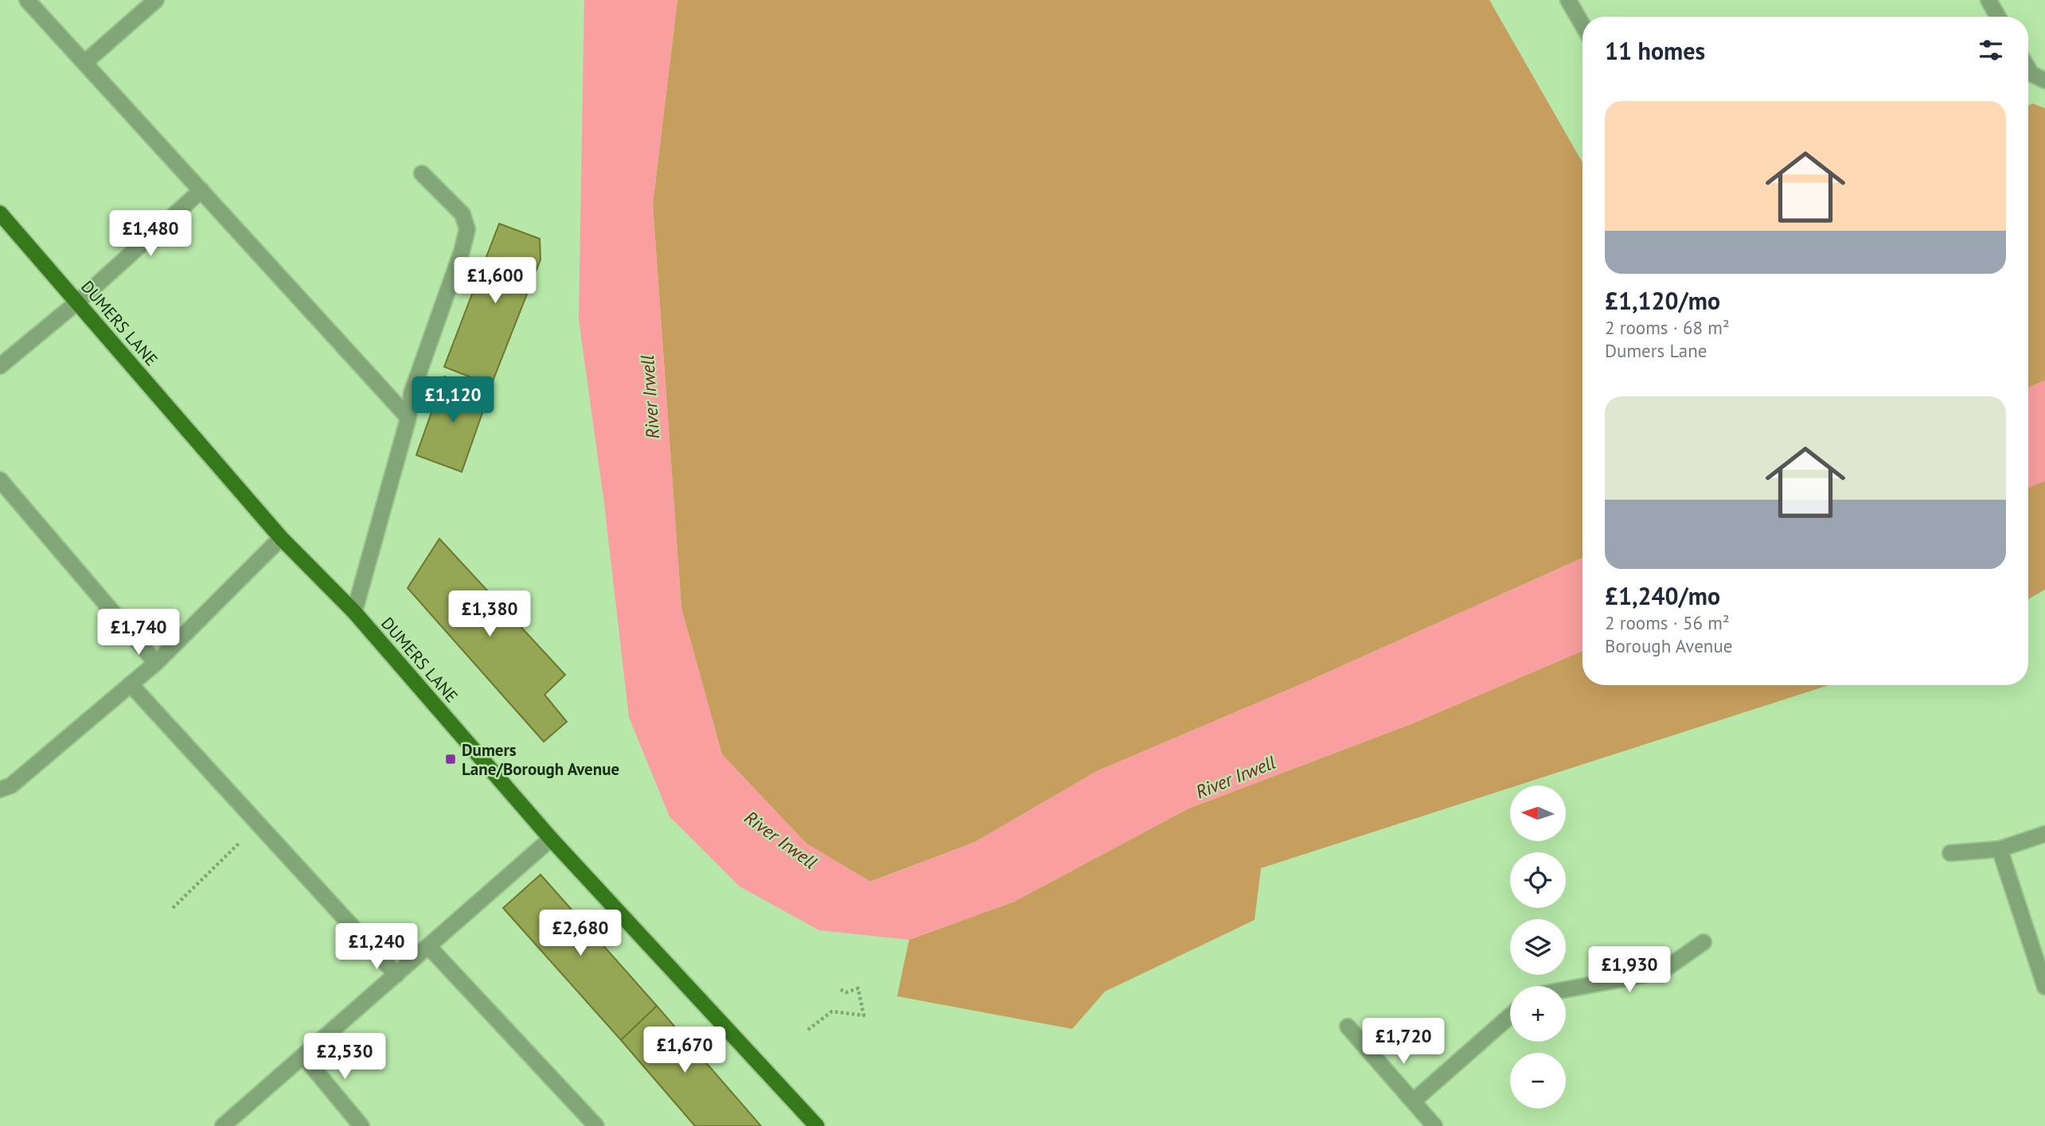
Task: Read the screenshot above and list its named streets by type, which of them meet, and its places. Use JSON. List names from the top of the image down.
{
  "streets": {
    "main road": ["DUMERS LANE"]
  },
  "water": ["River Irwell"],
  "places": {
    "transit": ["Dumers Lane/Borough Avenue"]
  },
  "north": "left",
  "page": {
    "heading": "11 homes",
    "list": [
      {
        "name": "£1,120/mo",
        "note": "2 rooms · 68 m² · Dumers Lane"
      },
      {
        "name": "£1,240/mo",
        "note": "2 rooms · 56 m² · Borough Avenue"
      }
    ],
    "price": [
      "£1,480",
      "£1,600",
      "£1,120",
      "£1,380",
      "£1,740",
      "£2,680",
      "£1,240",
      "£1,930",
      "£1,720",
      "£1,670",
      "£2,530"
    ],
    "map_buttons": ["+", "−"]
  }
}
